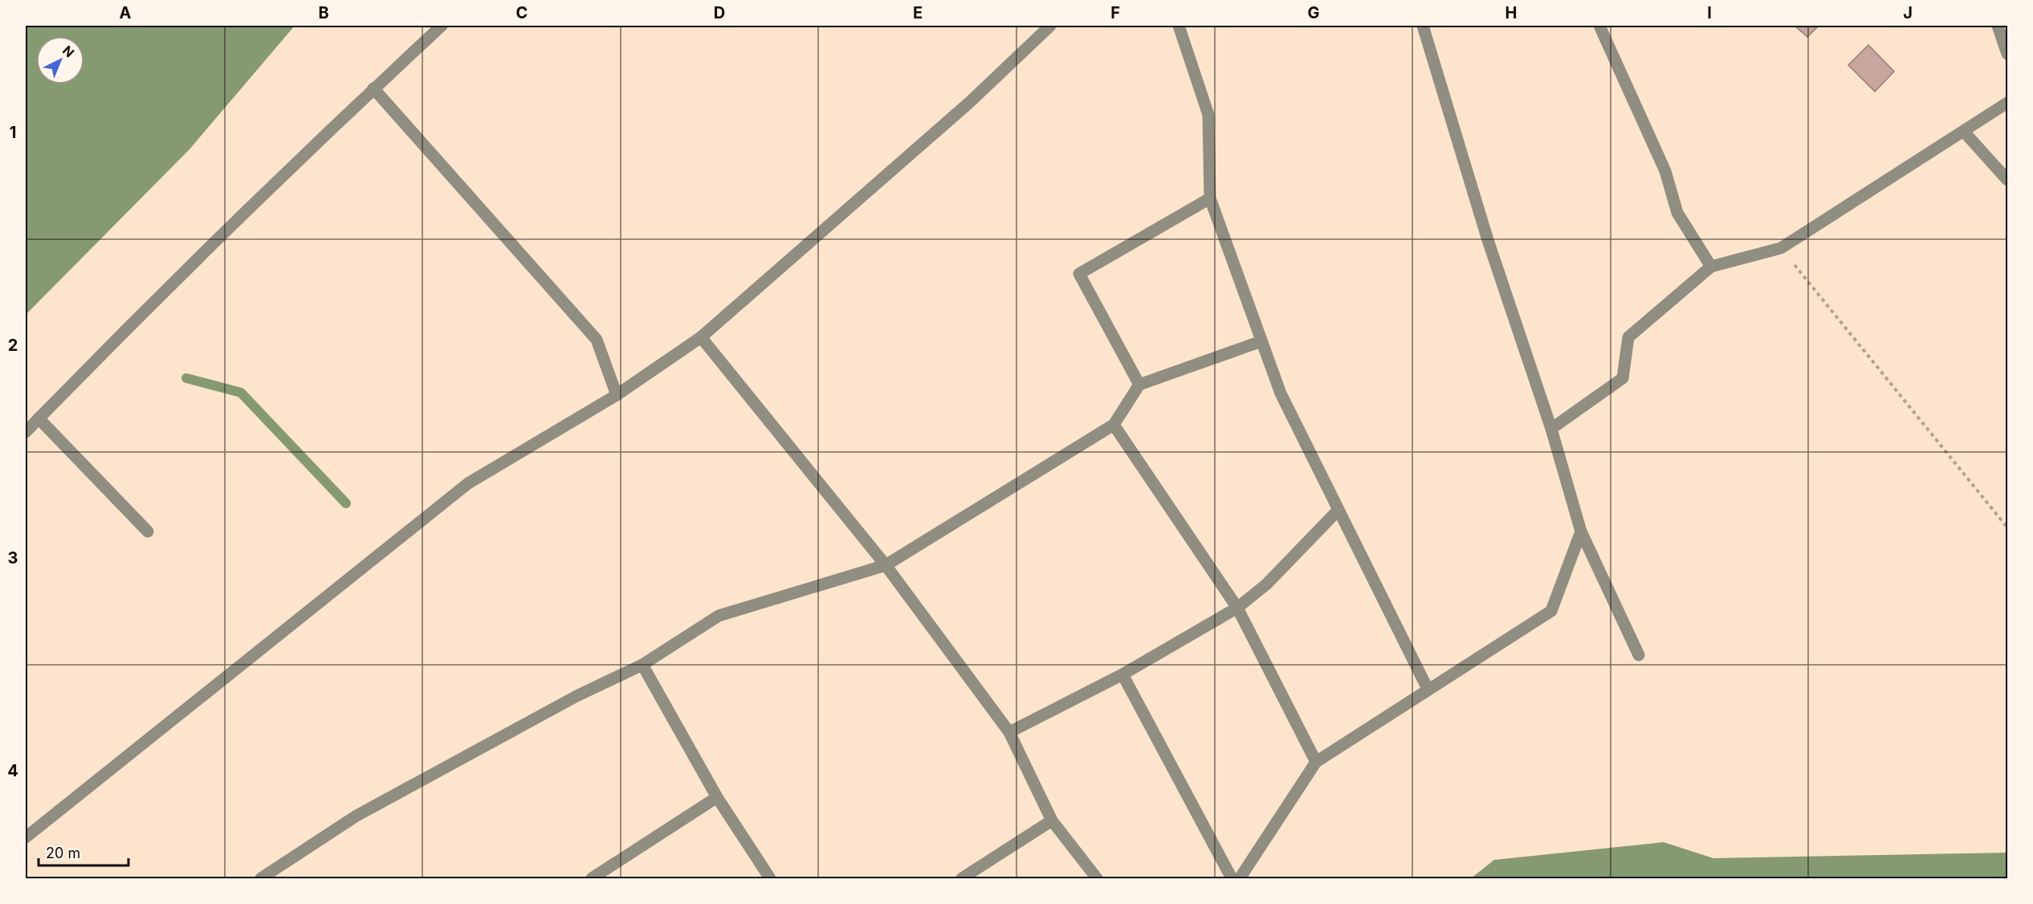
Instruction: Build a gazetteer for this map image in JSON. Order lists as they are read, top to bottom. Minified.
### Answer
{"scale_bar":"20 m","north":"top right","grid":{"columns":["A","B","C","D","E","F","G","H","I","J"],"rows":["1","2","3","4"]}}
